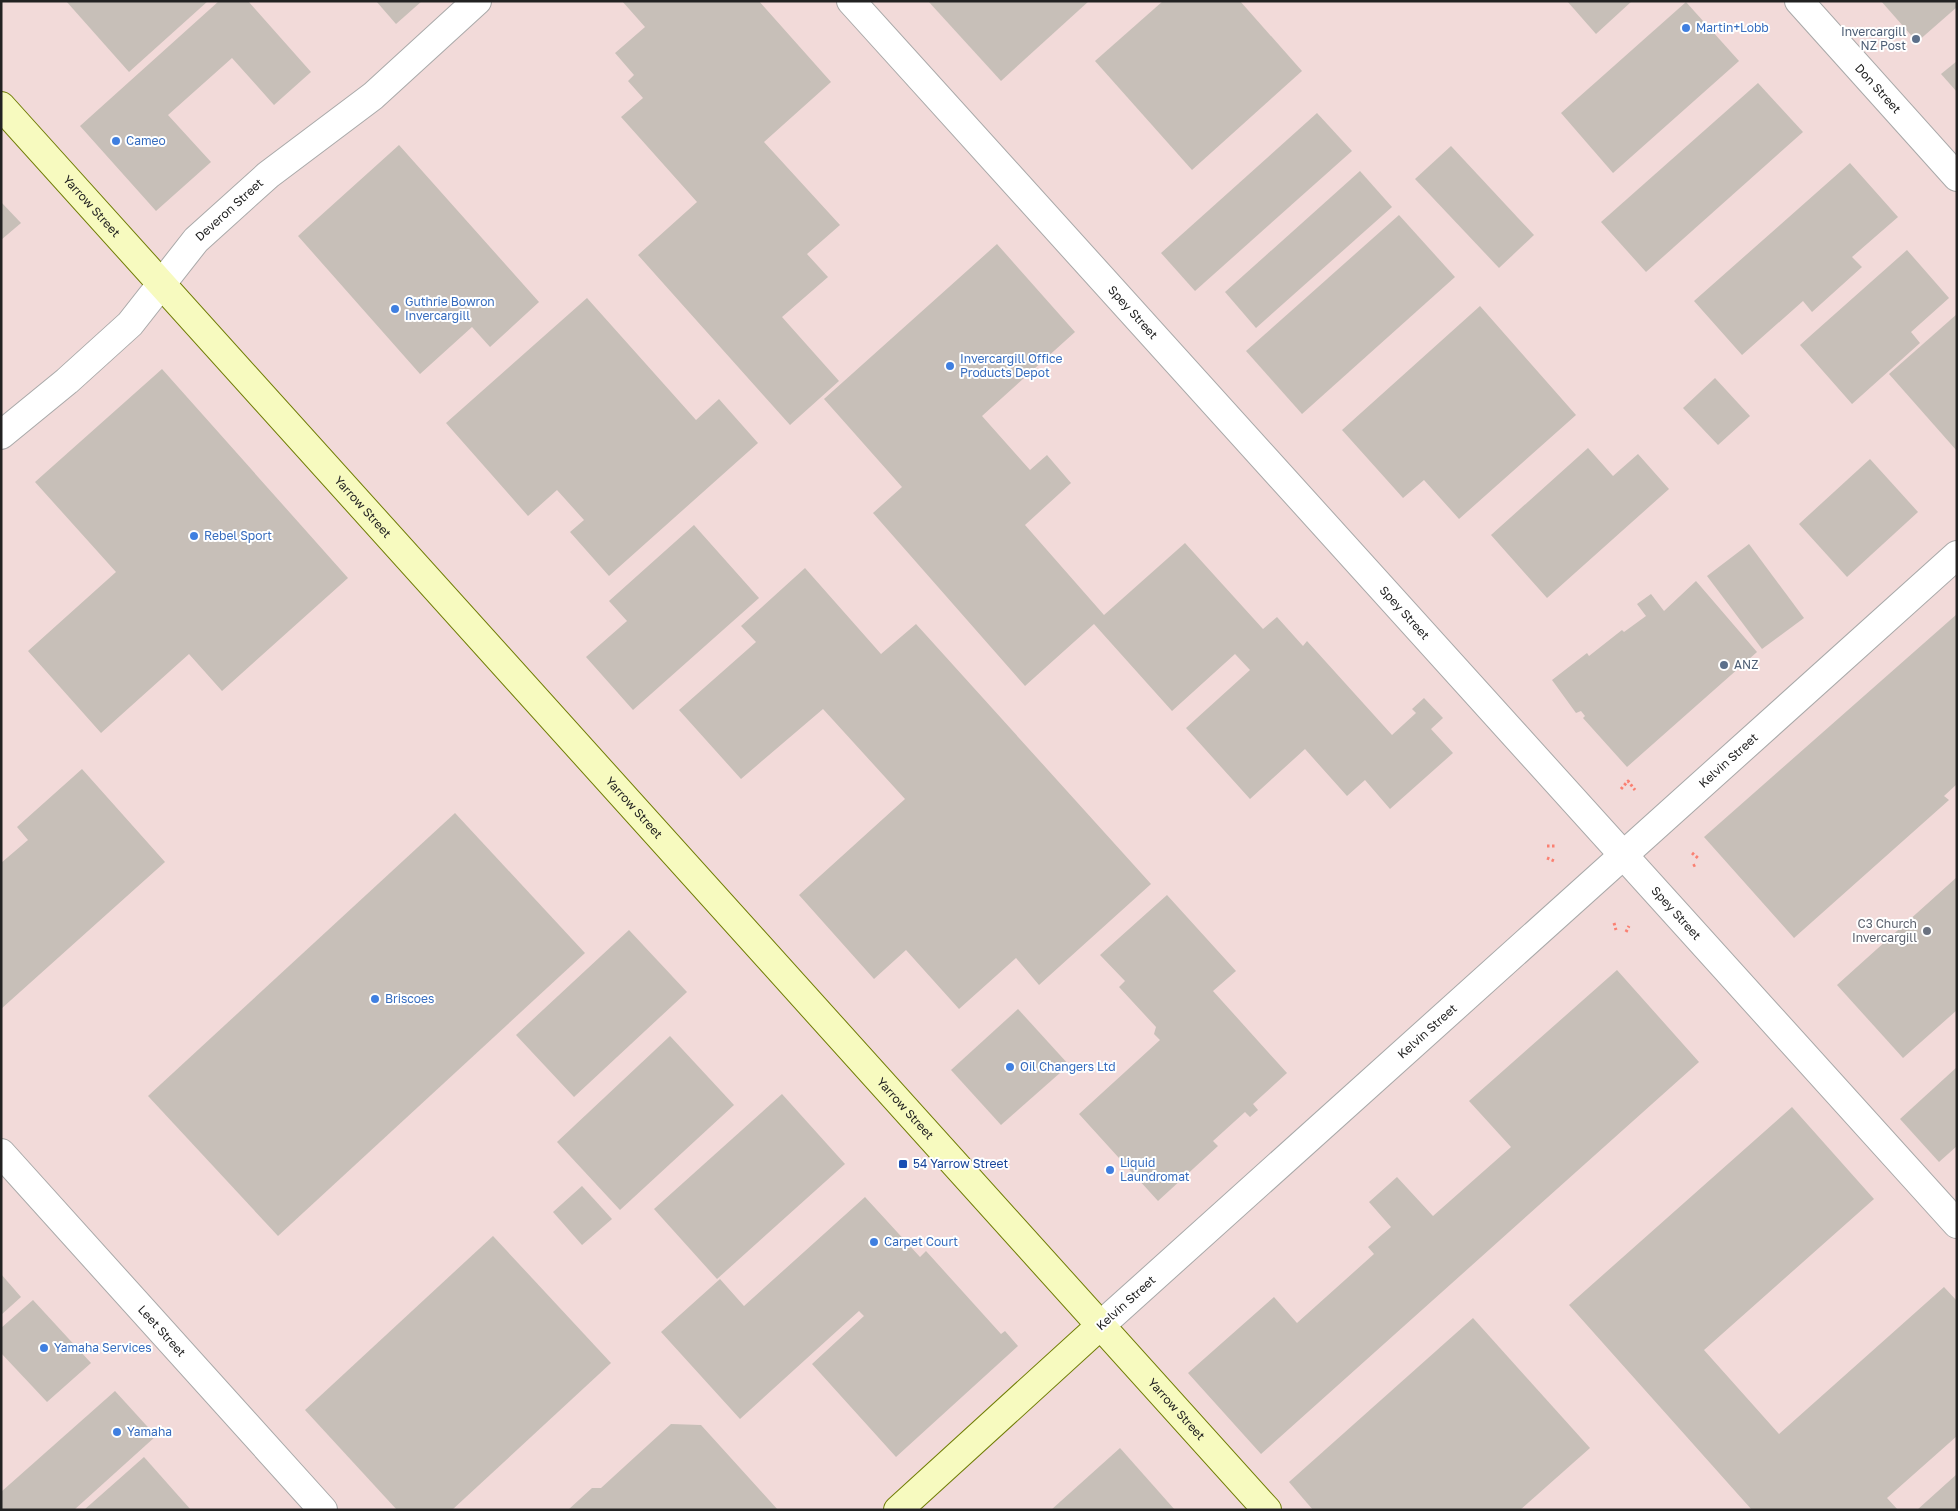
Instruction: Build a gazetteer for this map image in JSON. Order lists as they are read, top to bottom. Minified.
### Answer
{"streets":{"main road":["Yarrow Street","Kelvin Street"],"street":["Don Street","Deveron Street","Spey Street","Leet Street"]},"crossings":[["Yarrow Street","Deveron Street"],["Yarrow Street","Kelvin Street"],["Spey Street","Kelvin Street"]],"places":{"other":["Martin+Lobb","Invercargill NZ Post","Cameo","Guthrie Bowron Invercargill","Invercargill Office Products Depot","Rebel Sport","ANZ","C3 Church Invercargill","Briscoes","Oil Changers Ltd","Liquid Laundromat","Carpet Court","Yamaha Services","Yamaha"],"transit":["54 Yarrow Street"]}}
